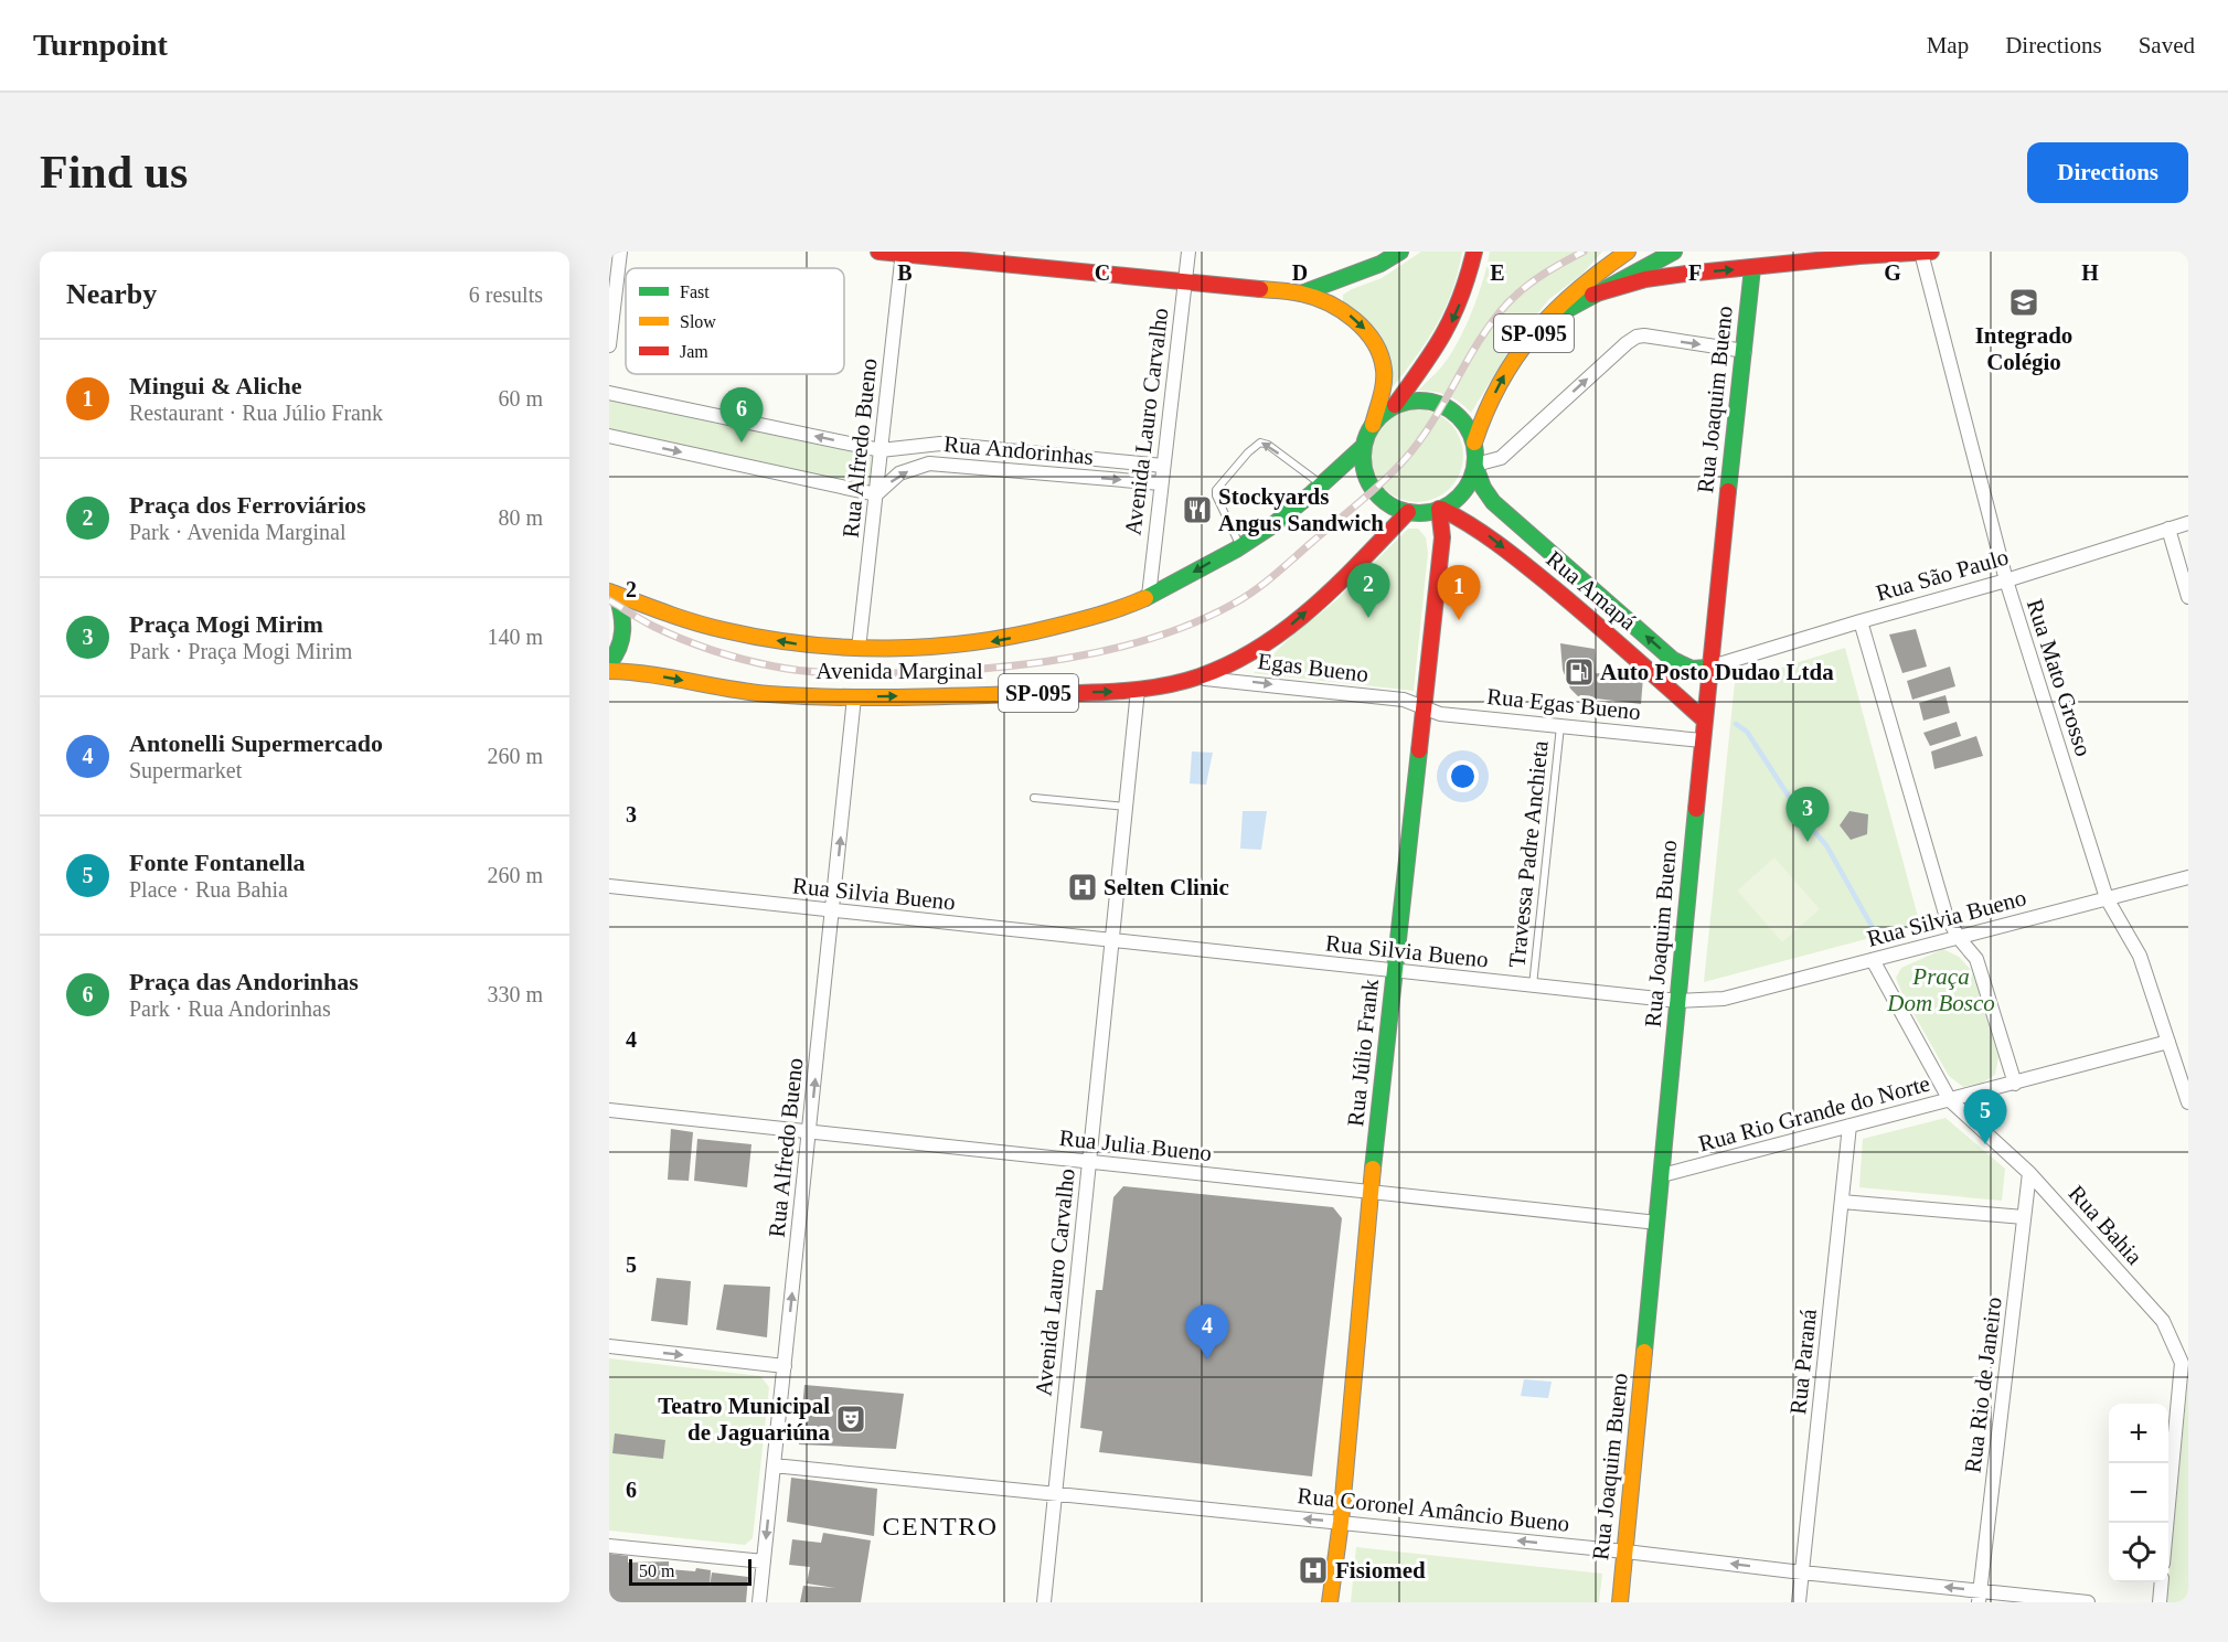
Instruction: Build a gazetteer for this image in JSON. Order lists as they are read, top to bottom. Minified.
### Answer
{"streets":{"main road":["SP-095","Rua Joaquim Bueno","Rua Amapá","Avenida Marginal","Rua Júlio Frank"],"street":["Avenida Lauro Carvalho","Rua Alfredo Bueno","Rua Andorinhas","Rua São Paulo","Egas Bueno","Rua Mato Grosso","Rua Egas Bueno","Rua Silvia Bueno","Rua Rio Grande do Norte","Rua Julia Bueno","Rua Bahia","Rua Paraná","Rua Rio de Janeiro","Rua Coronel Amâncio Bueno"],"lane":["Travessa Padre Anchieta"]},"crossings":[["SP-095","Rua Amapá"],["SP-095","Avenida Marginal"],["SP-095","Rua Júlio Frank"],["Rua Joaquim Bueno","Rua São Paulo"],["Rua Joaquim Bueno","Rua Amapá"],["Rua Joaquim Bueno","Rua Egas Bueno"],["Rua Joaquim Bueno","Rua Silvia Bueno"],["Rua Joaquim Bueno","Rua Rio Grande do Norte"],["Rua Joaquim Bueno","Rua Julia Bueno"],["Rua Joaquim Bueno","Rua Coronel Amâncio Bueno"],["Avenida Lauro Carvalho","Rua Andorinhas"],["Avenida Lauro Carvalho","Avenida Marginal"],["Avenida Lauro Carvalho","Rua Silvia Bueno"],["Avenida Lauro Carvalho","Rua Julia Bueno"],["Avenida Lauro Carvalho","Rua Coronel Amâncio Bueno"],["Rua Alfredo Bueno","Rua Andorinhas"],["Rua Alfredo Bueno","Avenida Marginal"],["Rua Alfredo Bueno","Rua Silvia Bueno"],["Rua Alfredo Bueno","Rua Julia Bueno"],["Rua Alfredo Bueno","Rua Coronel Amâncio Bueno"],["Rua São Paulo","Rua Amapá"],["Rua São Paulo","Rua Mato Grosso"],["Rua Amapá","Avenida Marginal"],["Rua Amapá","Rua Júlio Frank"],["Egas Bueno","Avenida Marginal"],["Egas Bueno","Rua Egas Bueno"],["Egas Bueno","Rua Júlio Frank"],["Avenida Marginal","Rua Júlio Frank"],["Rua Mato Grosso","Rua Silvia Bueno"],["Rua Mato Grosso","Rua Rio Grande do Norte"],["Rua Egas Bueno","Travessa Padre Anchieta"],["Rua Egas Bueno","Rua Júlio Frank"],["Travessa Padre Anchieta","Rua Silvia Bueno"],["Rua Silvia Bueno","Rua Júlio Frank"],["Rua Silvia Bueno","Rua Bahia"],["Rua Júlio Frank","Rua Julia Bueno"],["Rua Júlio Frank","Rua Coronel Amâncio Bueno"],["Rua Rio Grande do Norte","Rua Bahia"],["Rua Rio Grande do Norte","Rua Paraná"],["Rua Bahia","Rua Rio de Janeiro"],["Rua Paraná","Rua Coronel Amâncio Bueno"],["Rua Rio de Janeiro","Rua Coronel Amâncio Bueno"]],"one_way":["Egas Bueno","Rua Coronel Amâncio Bueno"],"districts":["CENTRO"],"parks":["Praça Dom Bosco"],"places":{"school or university":["Integrado Colégio"],"restaurant":["Stockyards Angus Sandwich"],"fuel station":["Auto Posto Dudao Ltda"],"hospital":["Selten Clinic","Fisiomed"],"theatre":["Teatro Municipal de Jaguariúna"]},"legend":["Fast","Slow","Jam"],"scale_bar":"50 m","page":{"header":"Turnpoint","nav":["Map","Directions","Saved"],"buttons":"Directions","title":"Find us","heading":["Nearby","6 results"],"list":[{"mark":"1","name":"Mingui & Aliche","note":"Restaurant · Rua Júlio Frank","value":"60 m"},{"mark":"2","name":"Praça dos Ferroviários","note":"Park · Avenida Marginal","value":"80 m"},{"mark":"3","name":"Praça Mogi Mirim","note":"Park · Praça Mogi Mirim","value":"140 m"},{"mark":"4","name":"Antonelli Supermercado","note":"Supermarket","value":"260 m"},{"mark":"5","name":"Fonte Fontanella","note":"Place · Rua Bahia","value":"260 m"},{"mark":"6","name":"Praça das Andorinhas","note":"Park · Rua Andorinhas","value":"330 m"}],"pins":["6","2","1","3","5","4"],"map_buttons":["+","−"],"scale":"50 m"},"grid":{"columns":["B","C","D","E","F","G","H"],"rows":["2","3","4","5","6"]}}
